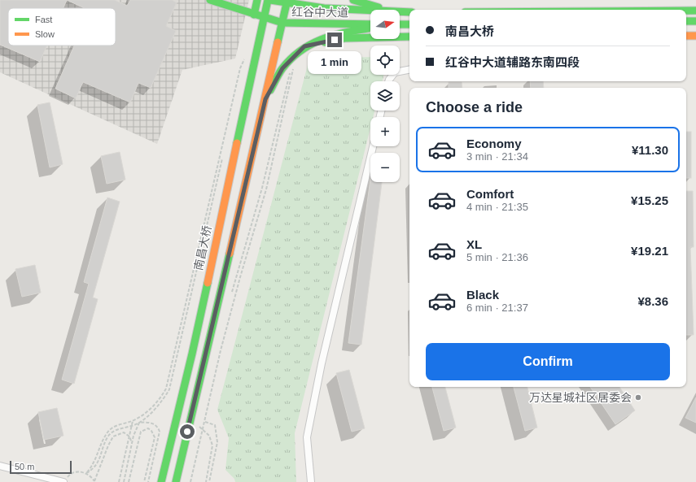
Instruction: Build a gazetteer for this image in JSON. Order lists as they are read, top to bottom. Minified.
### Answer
{"streets":{"main road":["红谷中大道","南昌大桥"]},"crossings":[["红谷中大道","南昌大桥"]],"places":["万达星城社区居委会"],"legend":["Fast","Slow"],"scale_bar":"50 m","north":"right","page":{"map_buttons":["+","−"],"banner":["南昌大桥","红谷中大道辅路东南四段"],"bubble":"1 min","heading":"Choose a ride","list":[{"name":"Economy","note":"3 min · 21:34","value":"¥11.30"},{"name":"Comfort","note":"4 min · 21:35","value":"¥15.25"},{"name":"XL","note":"5 min · 21:36","value":"¥19.21"},{"name":"Black","note":"6 min · 21:37","value":"¥8.36"}],"buttons":"Confirm","scale":"50 m"}}
